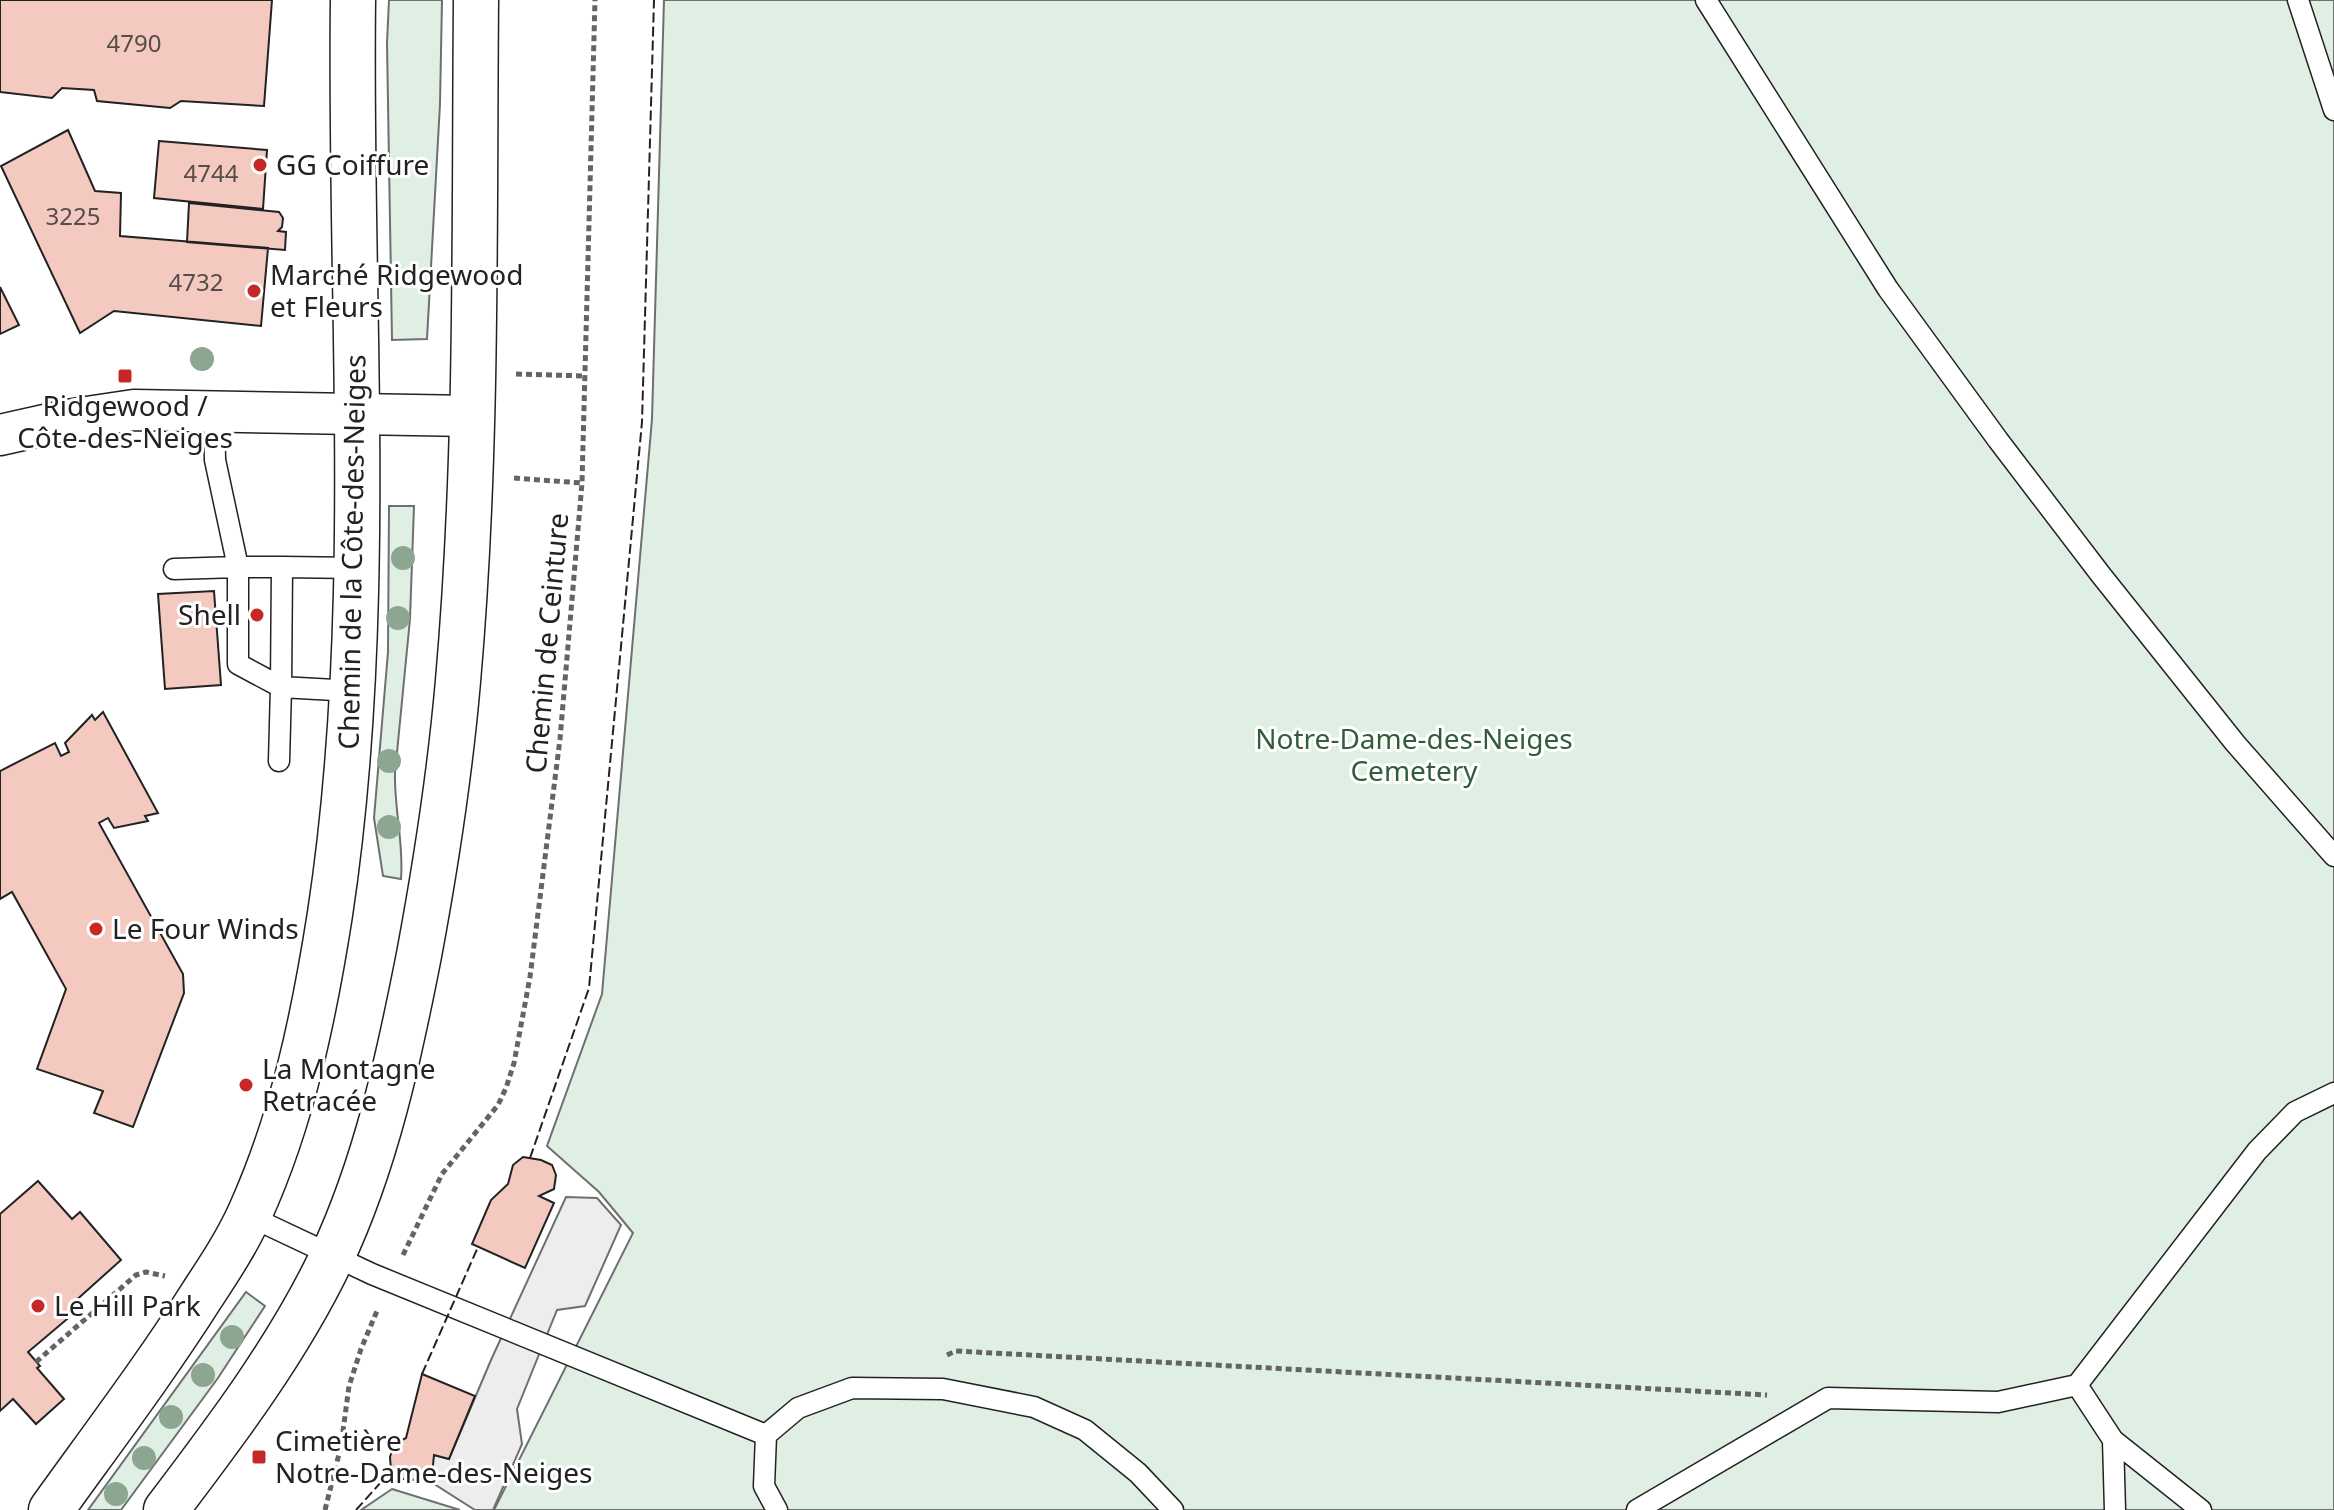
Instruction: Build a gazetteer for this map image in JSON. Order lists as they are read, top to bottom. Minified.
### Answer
{"streets":{"main road":["Chemin de la Côte-des-Neiges"],"path":["Chemin de Ceinture"]},"parks":["Notre-Dame-des-Neiges Cemetery"],"places":{"other":["GG Coiffure","Marché Ridgewood et Fleurs","Shell","Le Four Winds","La Montagne Retracée","Le Hill Park"],"transit":["Ridgewood / Côte-des-Neiges","Cimetière Notre-Dame-des-Neiges"]},"house_numbers":["4790","4744","3225","4732"]}
